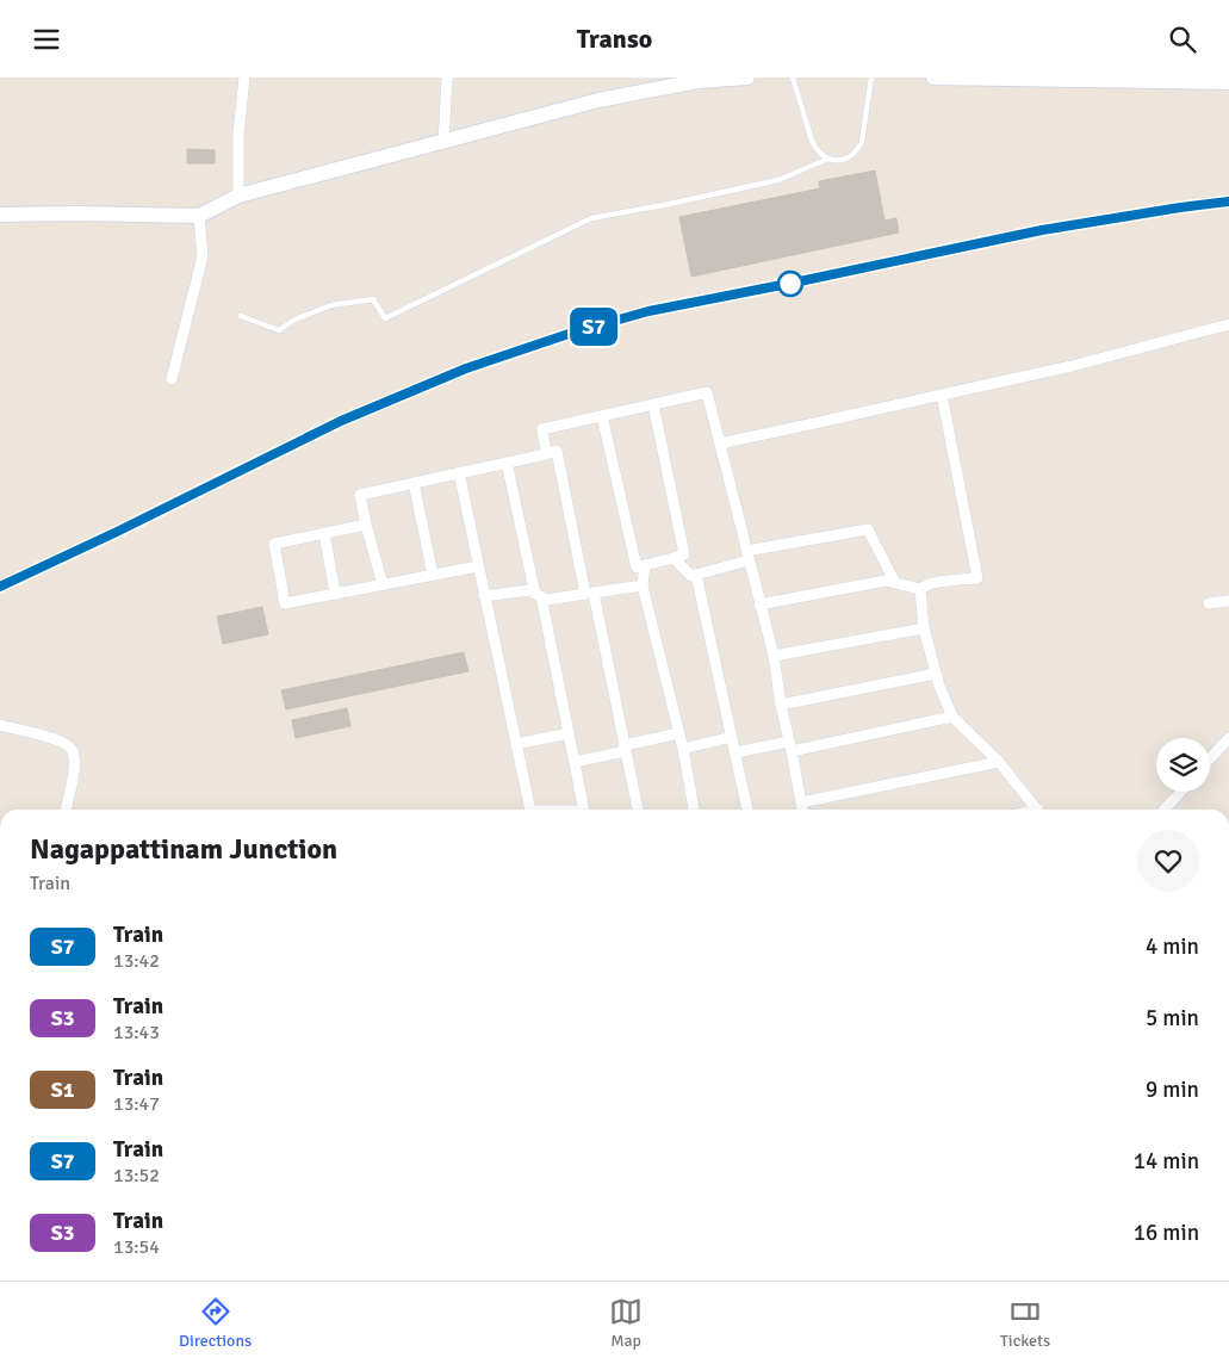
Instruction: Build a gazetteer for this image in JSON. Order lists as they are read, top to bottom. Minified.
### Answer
{"page":{"header":"Transo","on_map":"S7","heading":["Nagappattinam Junction","Train"],"list":[{"mark":"S7","name":"Train","note":"13:42","value":"4 min"},{"mark":"S3","name":"Train","note":"13:43","value":"5 min"},{"mark":"S1","name":"Train","note":"13:47","value":"9 min"},{"mark":"S7","name":"Train","note":"13:52","value":"14 min"},{"mark":"S3","name":"Train","note":"13:54","value":"16 min"}],"tabs":["Directions","Map","Tickets"]}}
